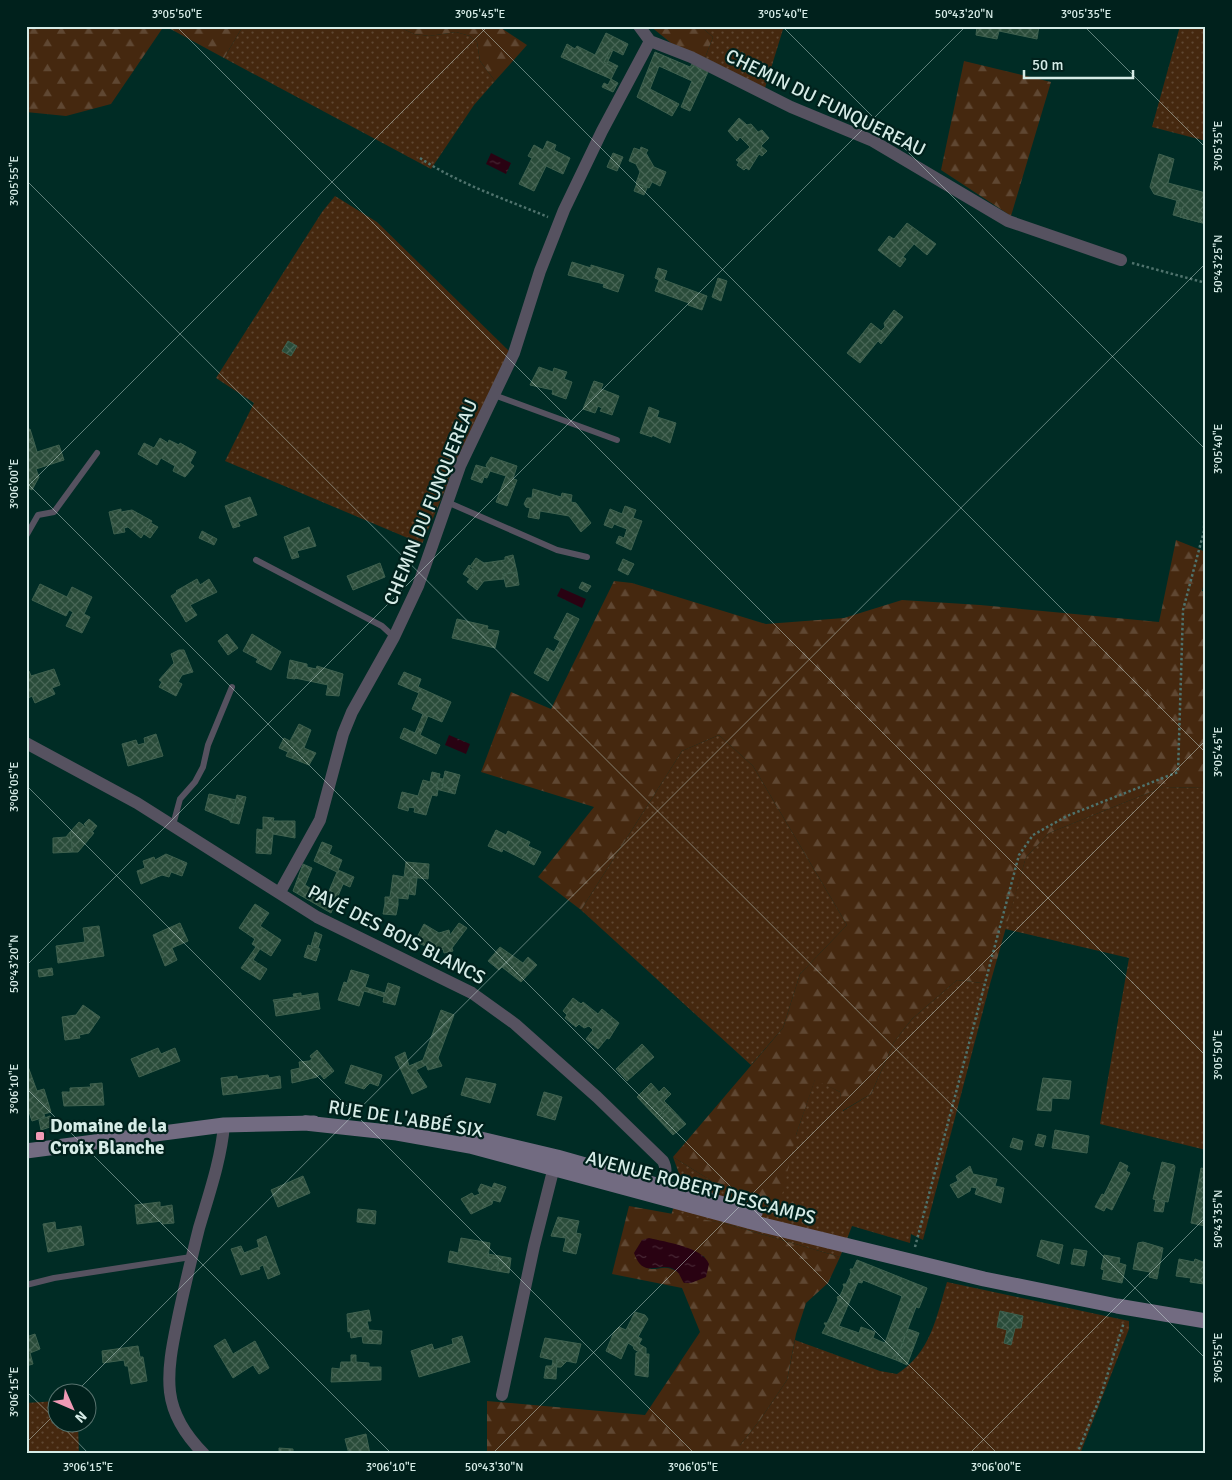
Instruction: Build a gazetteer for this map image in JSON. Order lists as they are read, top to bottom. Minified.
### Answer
{"streets":{"main road":["RUE DE L'ABBÉ SIX","AVENUE ROBERT DESCAMPS"],"street":["CHEMIN DU FUNQUEREAU","PAVÉ DES BOIS BLANCS"]},"crossings":[["CHEMIN DU FUNQUEREAU","PAVÉ DES BOIS BLANCS"],["PAVÉ DES BOIS BLANCS","AVENUE ROBERT DESCAMPS"],["RUE DE L'ABBÉ SIX","AVENUE ROBERT DESCAMPS"]],"places":{"transit":["Domaine de la Croix Blanche"]},"scale_bar":"50 m","north":"bottom right","coordinates":["3°05'50\"E","3°05'45\"E","3°05'40\"E","50°43'20\"N","3°05'35\"E","3°05'55\"E","50°43'25\"N","3°06'00\"E","3°06'05\"E","3°06'10\"E","50°43'35\"N","3°06'15\"E","50°43'30\"N"]}
